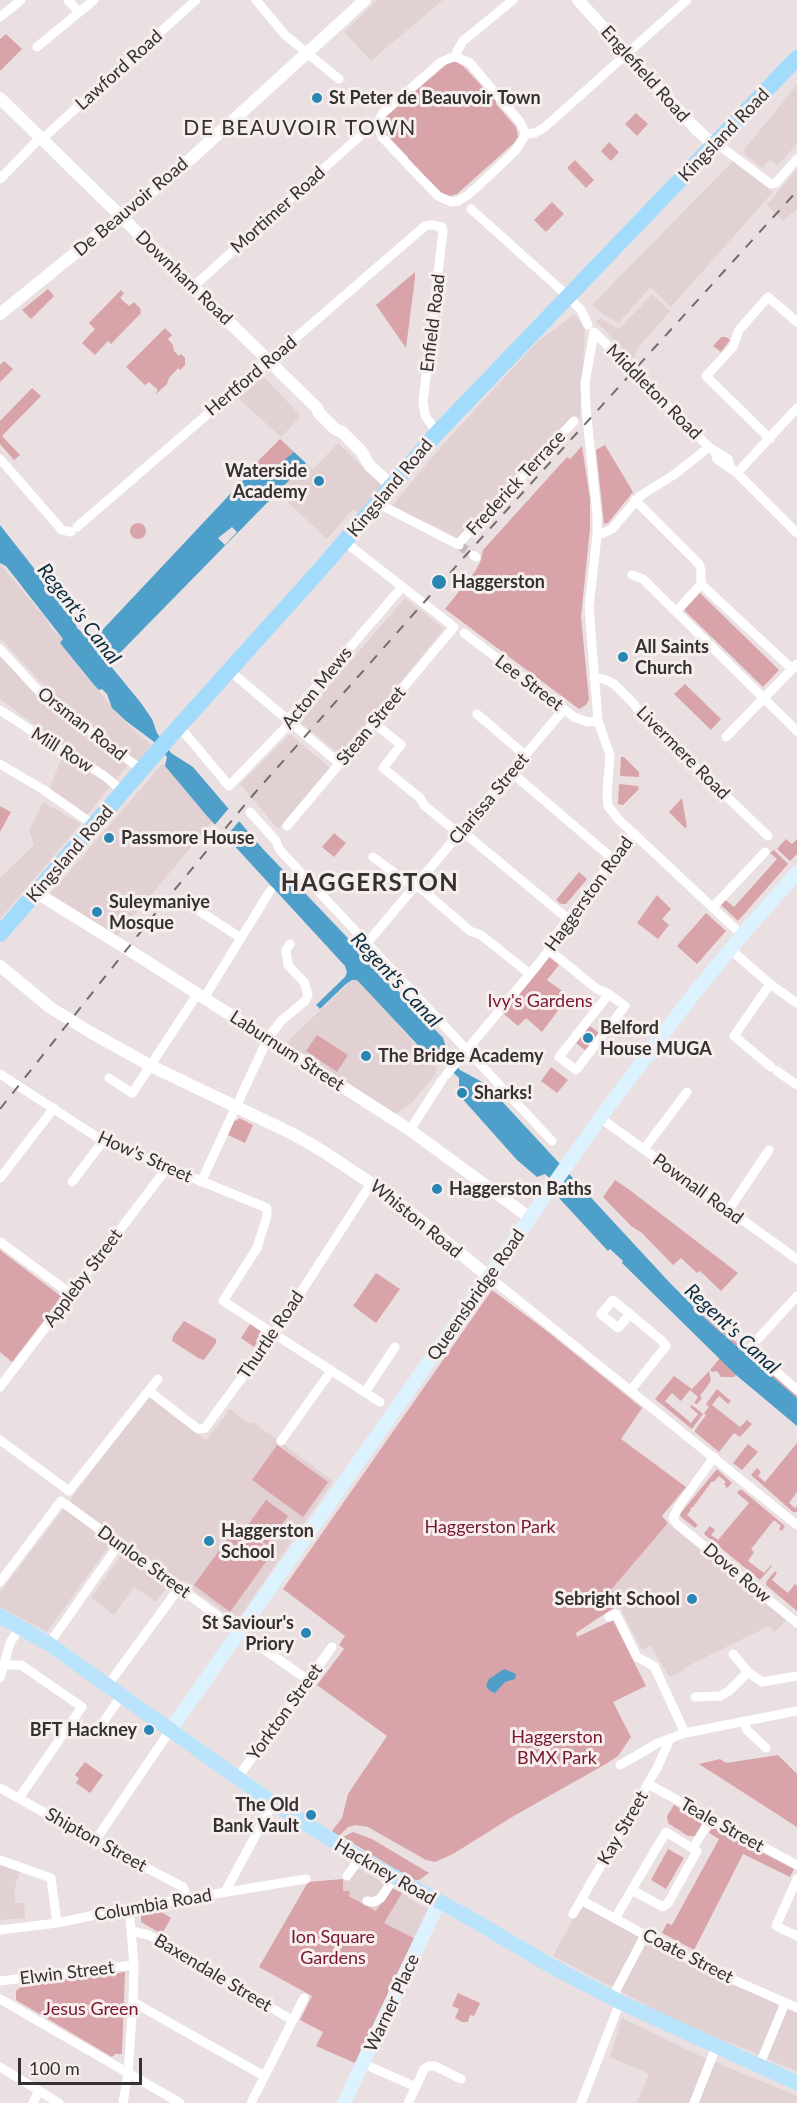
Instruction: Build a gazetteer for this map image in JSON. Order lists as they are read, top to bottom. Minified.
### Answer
{"streets":{"highway":["Kingsland Road"],"main road":["Queensbridge Road","Hackney Road","Warner Place"],"street":["Lawford Road","Englefield Road","De Beauvoir Road","Mortimer Road","Downham Road","Enfield Road","Hertford Road","Middleton Road","Frederick Terrace","Lee Street","Acton Mews","Orsman Road","Stean Street","Mill Row","Livermere Road","Clarissa Street","Haggerston Road","Laburnum Street","How's Street","Pownall Road","Whiston Road","Appleby Street","Thurtle Road","Dunloe Street","Dove Row","Yorkton Street","Teale Street","Kay Street","Shipton Street","Columbia Road","Coate Street","Elwin Street","Baxendale Street"]},"crossings":[["Lawford Road","Downham Road"],["Englefield Road","Kingsland Road"],["Kingsland Road","Downham Road"],["Kingsland Road","Enfield Road"],["Kingsland Road","Middleton Road"],["Kingsland Road","Frederick Terrace"],["Kingsland Road","Acton Mews"],["Kingsland Road","Orsman Road"],["Kingsland Road","Mill Row"],["Kingsland Road","Laburnum Street"],["De Beauvoir Road","Downham Road"],["Mortimer Road","Downham Road"],["Downham Road","Hertford Road"],["Enfield Road","Hertford Road"],["Middleton Road","Haggerston Road"],["Lee Street","Clarissa Street"],["Lee Street","Haggerston Road"],["Acton Mews","Stean Street"],["Livermere Road","Haggerston Road"],["Haggerston Road","Laburnum Street"],["Laburnum Street","Queensbridge Road"],["How's Street","Appleby Street"],["How's Street","Thurtle Road"],["Pownall Road","Queensbridge Road"],["Whiston Road","Queensbridge Road"],["Whiston Road","Thurtle Road"],["Whiston Road","Dove Row"],["Queensbridge Road","Hackney Road"],["Yorkton Street","Hackney Road"],["Teale Street","Kay Street"],["Kay Street","Coate Street"],["Shipton Street","Columbia Road"],["Hackney Road","Warner Place"]],"districts":["DE BEAUVOIR TOWN","HAGGERSTON"],"water":["Regent's Canal"],"parks":["Ivy's Gardens","Haggerston Park","Haggerston BMX Park","Ion Square Gardens","Jesus Green"],"places":["St Peter de Beauvoir Town","Waterside Academy","Haggerston","All Saints Church","Passmore House","Suleymaniye Mosque","Belford House MUGA","The Bridge Academy","Sharks!","Haggerston Baths","Haggerston School","Sebright School","St Saviour's Priory","BFT Hackney","The Old Bank Vault"],"scale_bar":"100 m"}
